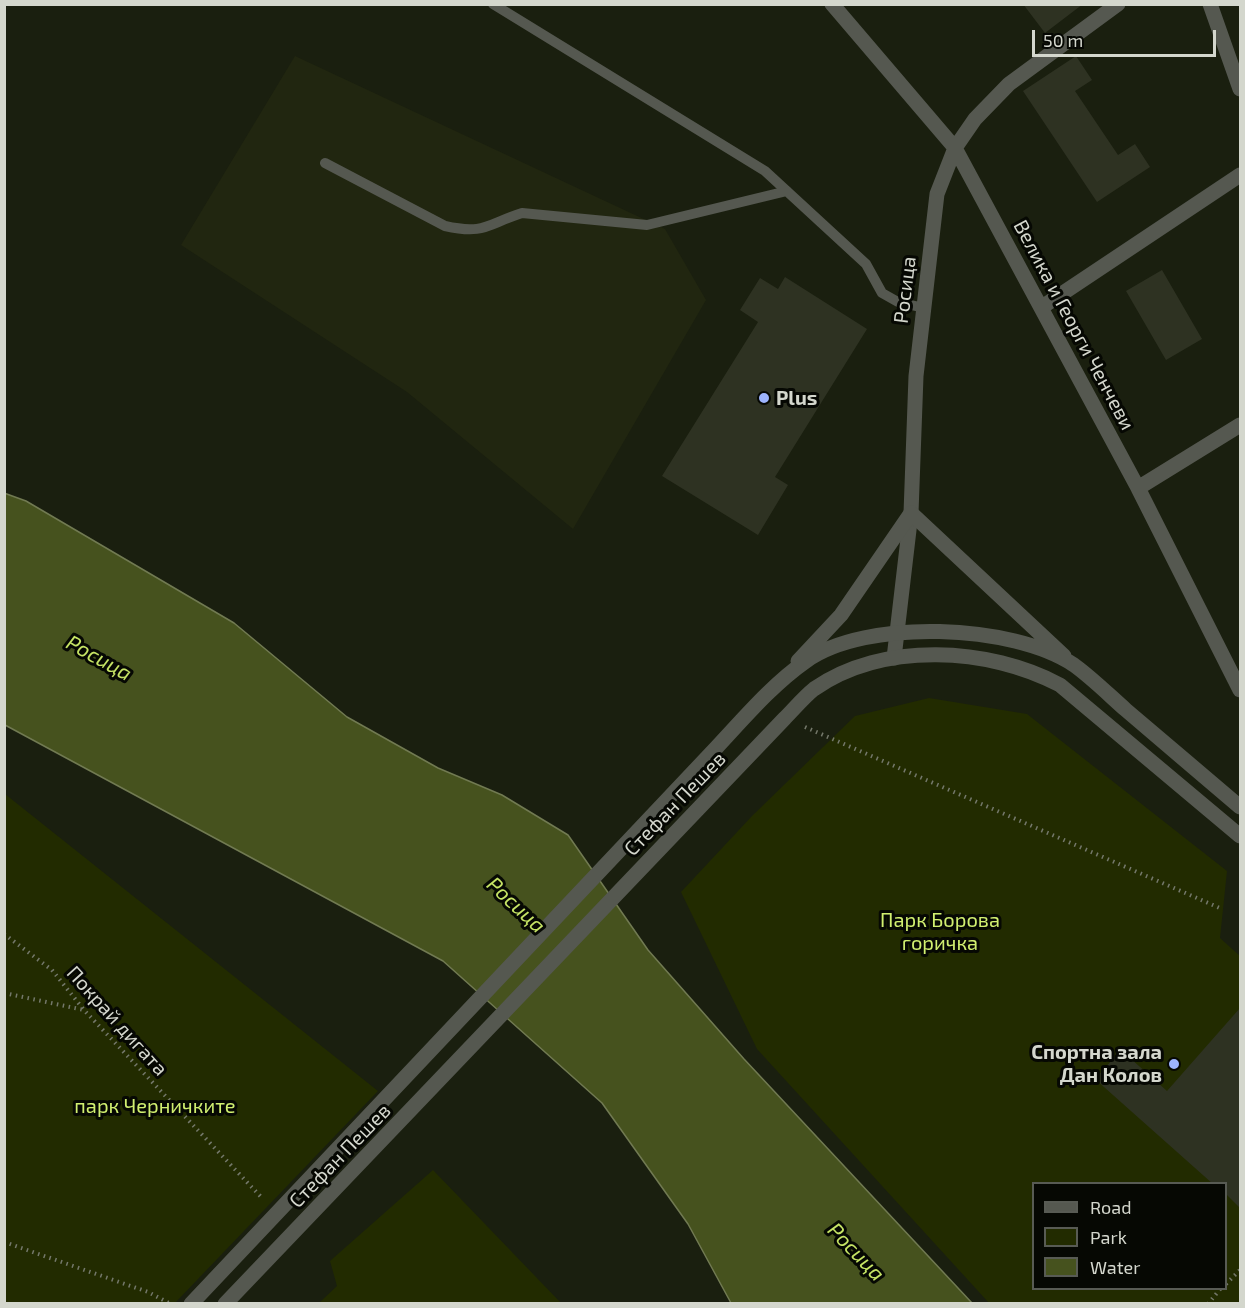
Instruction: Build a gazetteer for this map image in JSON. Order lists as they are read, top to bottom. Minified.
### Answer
{"streets":{"street":["Росица","Велика и Георги Ченчеви","Стефан Пешев"],"path":["Покрай дигата"]},"crossings":[["Росица","Велика и Георги Ченчеви"],["Росица","Стефан Пешев"],["Стефан Пешев","Покрай дигата"]],"water":["Росица"],"parks":["Парк Борова горичка","парк Черничките"],"places":["Plus","Спортна зала Дан Колов"],"legend":["Road","Park","Water"],"scale_bar":"50 m"}
